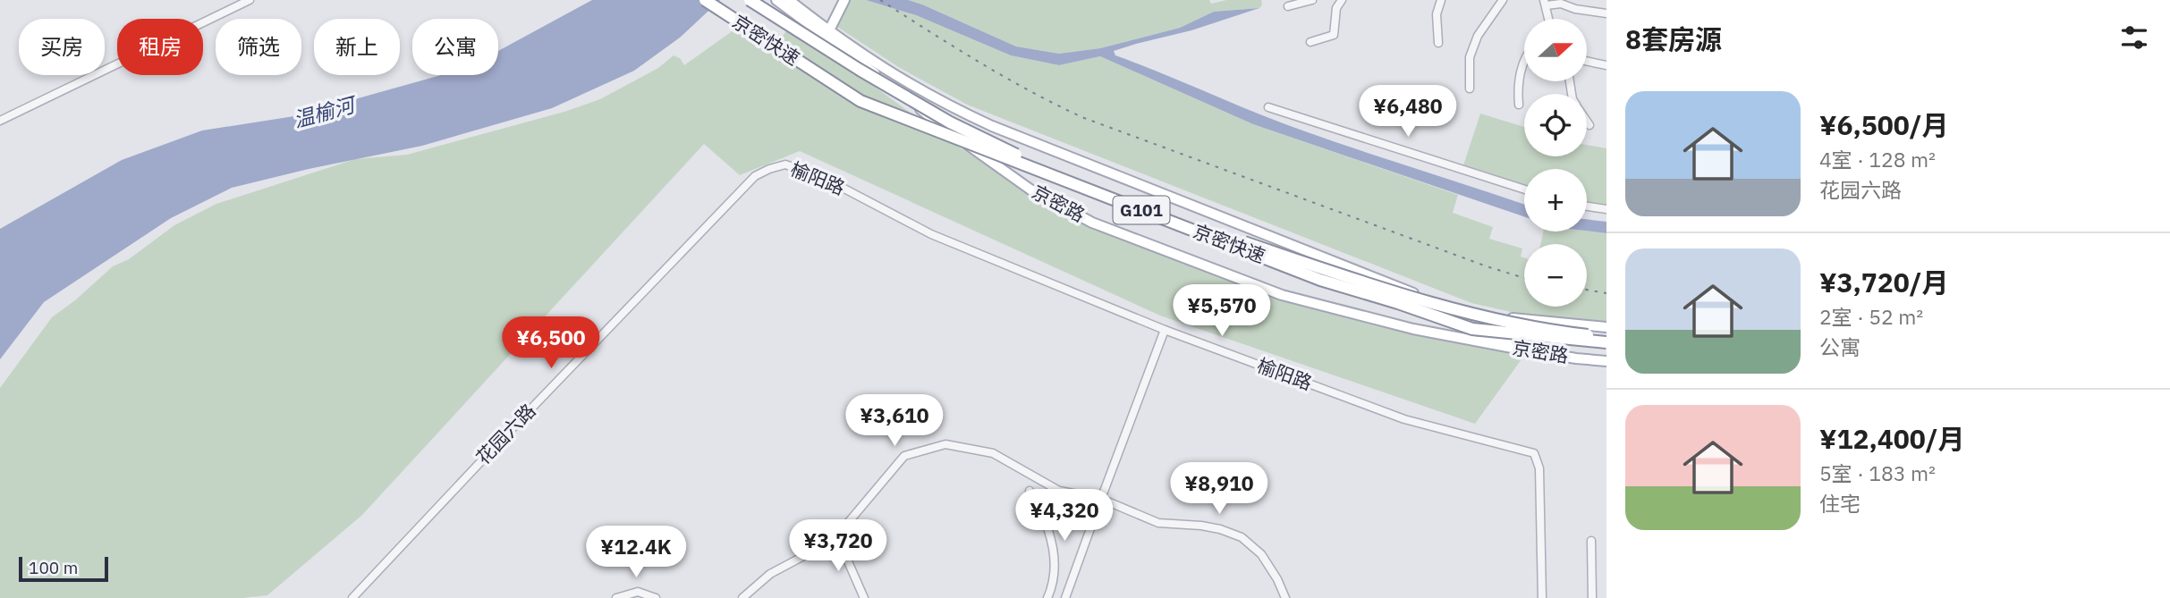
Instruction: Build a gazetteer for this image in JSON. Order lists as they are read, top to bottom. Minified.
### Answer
{"streets":{"highway":["京密快速","G101"],"main road":["京密路"],"street":["榆阳路","花园六路"]},"crossings":[["京密快速","京密路"],["榆阳路","花园六路"]],"water":["温榆河"],"scale_bar":"100 m","north":"right","page":{"heading":"8套房源","map_buttons":["+","−"],"chip":["买房","租房","筛选","新上","公寓"],"list":[{"name":"¥6,500/月","note":"4室 · 128 m² · 花园六路"},{"name":"¥3,720/月","note":"2室 · 52 m² · 公寓"},{"name":"¥12,400/月","note":"5室 · 183 m² · 住宅"}],"price":["¥6,480","¥5,570","¥6,500","¥3,610","¥8,910","¥4,320","¥3,720","¥12.4K"],"scale":"100 m"}}
